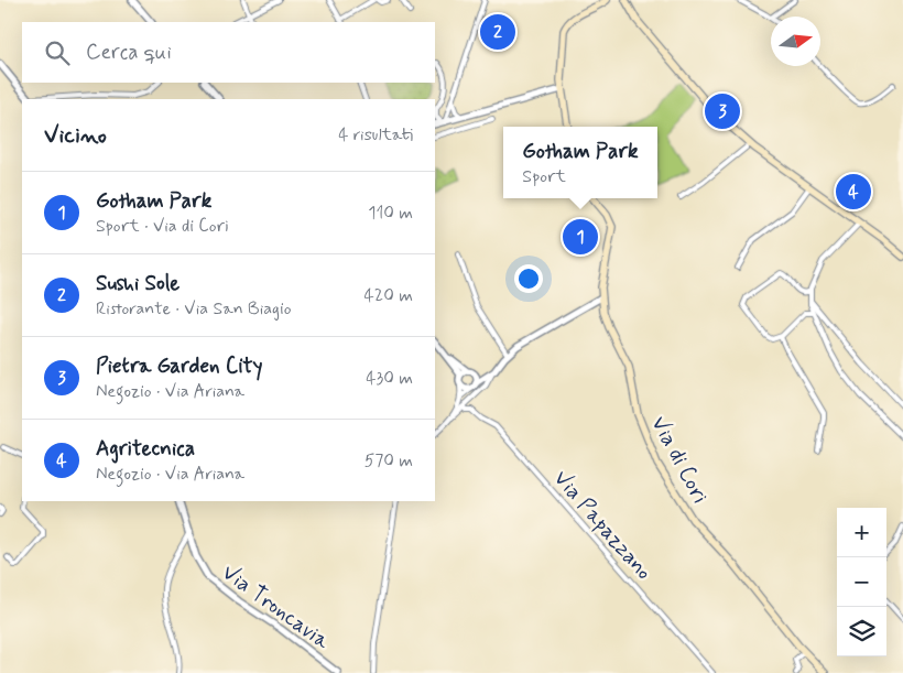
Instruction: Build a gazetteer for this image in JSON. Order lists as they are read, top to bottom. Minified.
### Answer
{"streets":{"main road":["Via di Cori"],"street":["Via Papazzano","Via Troncavia"]},"north":"right","page":{"pins":["2","3","4","1"],"search":"Cerca qui","heading":["Vicino","4 risultati"],"popup":["Gotham Park","Sport"],"list":[{"mark":"1","name":"Gotham Park","note":"Sport · Via di Cori","value":"110 m"},{"mark":"2","name":"Sushi Sole","note":"Ristorante · Via San Biagio","value":"420 m"},{"mark":"3","name":"Pietra Garden City","note":"Negozio · Via Ariana","value":"430 m"},{"mark":"4","name":"Agritecnica","note":"Negozio · Via Ariana","value":"570 m"}],"map_buttons":["+","−"]}}
